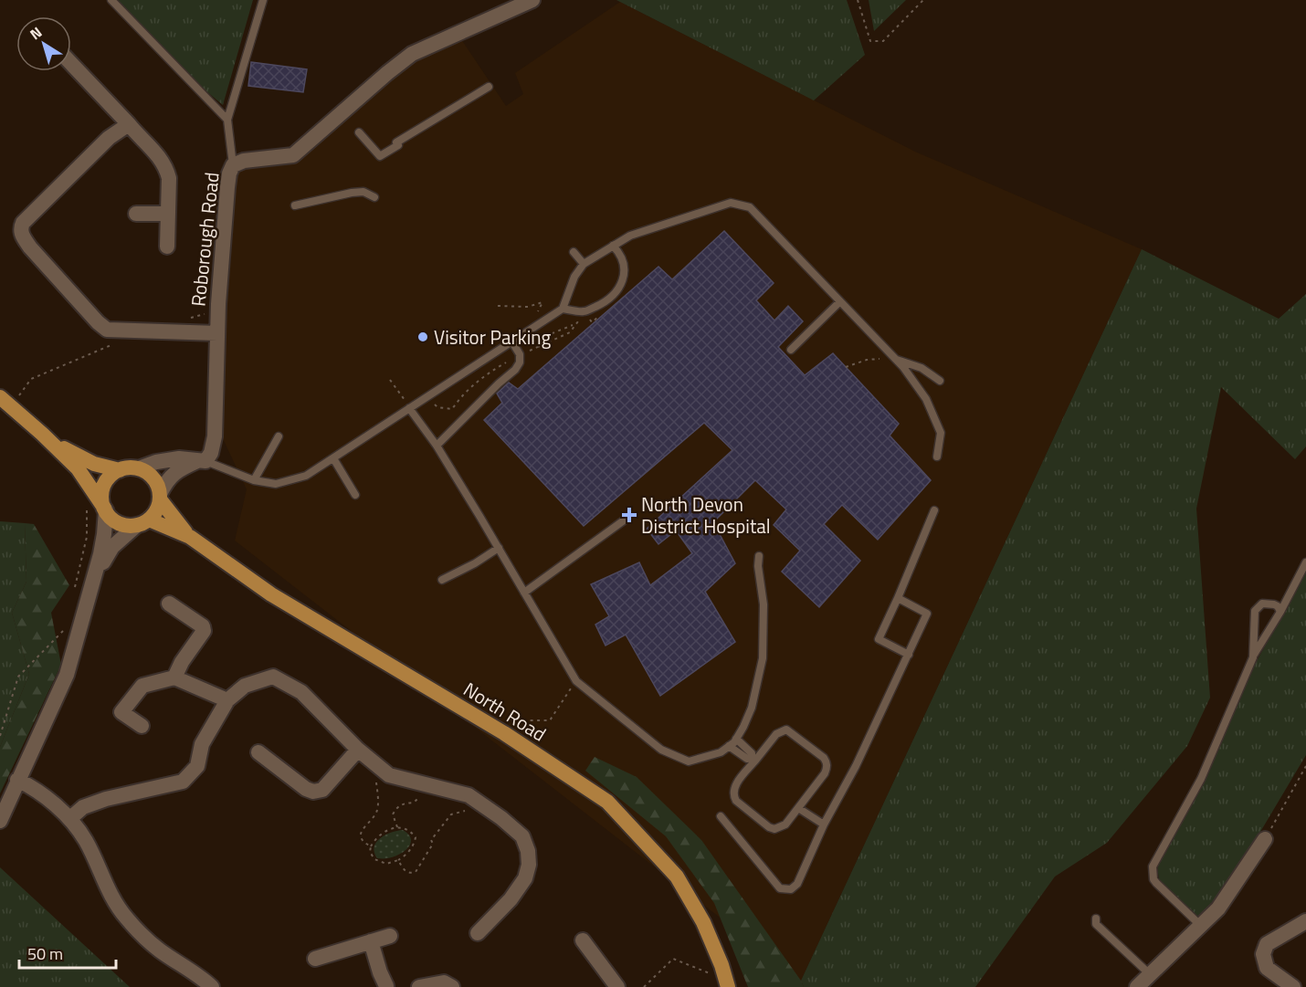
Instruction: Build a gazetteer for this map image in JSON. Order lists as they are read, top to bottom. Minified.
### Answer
{"streets":{"main road":["North Road"],"street":["Roborough Road"]},"places":{"other":["Visitor Parking"],"health":["North Devon District Hospital"]},"scale_bar":"50 m","north":"top left"}
